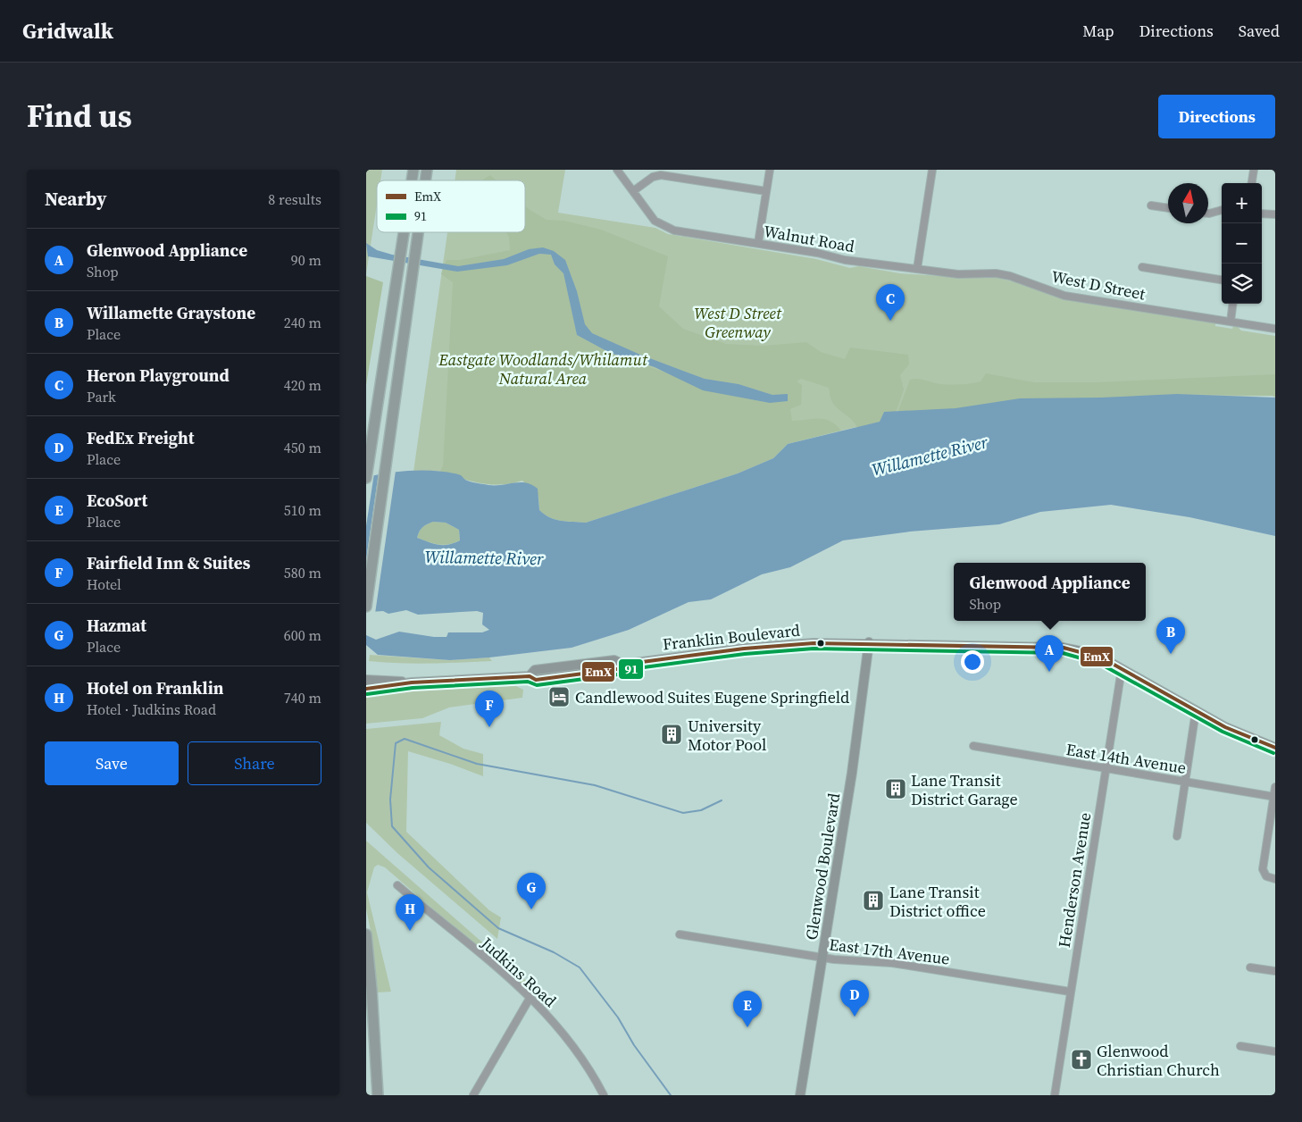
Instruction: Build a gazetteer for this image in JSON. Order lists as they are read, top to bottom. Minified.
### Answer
{"streets":{"main road":["Franklin Boulevard","Glenwood Boulevard"],"street":["Walnut Road","West D Street","East 14th Avenue","Henderson Avenue","East 17th Avenue","Judkins Road"]},"crossings":[["Walnut Road","West D Street"],["Franklin Boulevard","Glenwood Boulevard"],["Franklin Boulevard","Henderson Avenue"],["East 14th Avenue","Henderson Avenue"],["Glenwood Boulevard","East 17th Avenue"],["Henderson Avenue","East 17th Avenue"]],"water":["Willamette River"],"parks":["West D Street Greenway","Eastgate Woodlands/Whilamut Natural Area"],"places":{"hotel":["Candlewood Suites Eugene Springfield"],"building":["University Motor Pool","Lane Transit District Garage","Lane Transit District office"],"church":["Glenwood Christian Church"]},"lines":["transit line EmX","transit line 91"],"legend":["EmX","91"],"north":"top","page":{"header":"Gridwalk","nav":["Map","Directions","Saved"],"title":"Find us","buttons":["Directions",["Save","Share"]],"heading":["Nearby","8 results"],"map_buttons":["+","−"],"list":[{"mark":"A","name":"Glenwood Appliance","note":"Shop","value":"90 m"},{"mark":"B","name":"Willamette Graystone","note":"Place","value":"240 m"},{"mark":"C","name":"Heron Playground","note":"Park","value":"420 m"},{"mark":"D","name":"FedEx Freight","note":"Place","value":"450 m"},{"mark":"E","name":"EcoSort","note":"Place","value":"510 m"},{"mark":"F","name":"Fairfield Inn & Suites","note":"Hotel","value":"580 m"},{"mark":"G","name":"Hazmat","note":"Place","value":"600 m"},{"mark":"H","name":"Hotel on Franklin","note":"Hotel · Judkins Road","value":"740 m"}],"pins":["C","B","A","F","G","H","D","E"],"popup":["Glenwood Appliance","Shop"]}}
